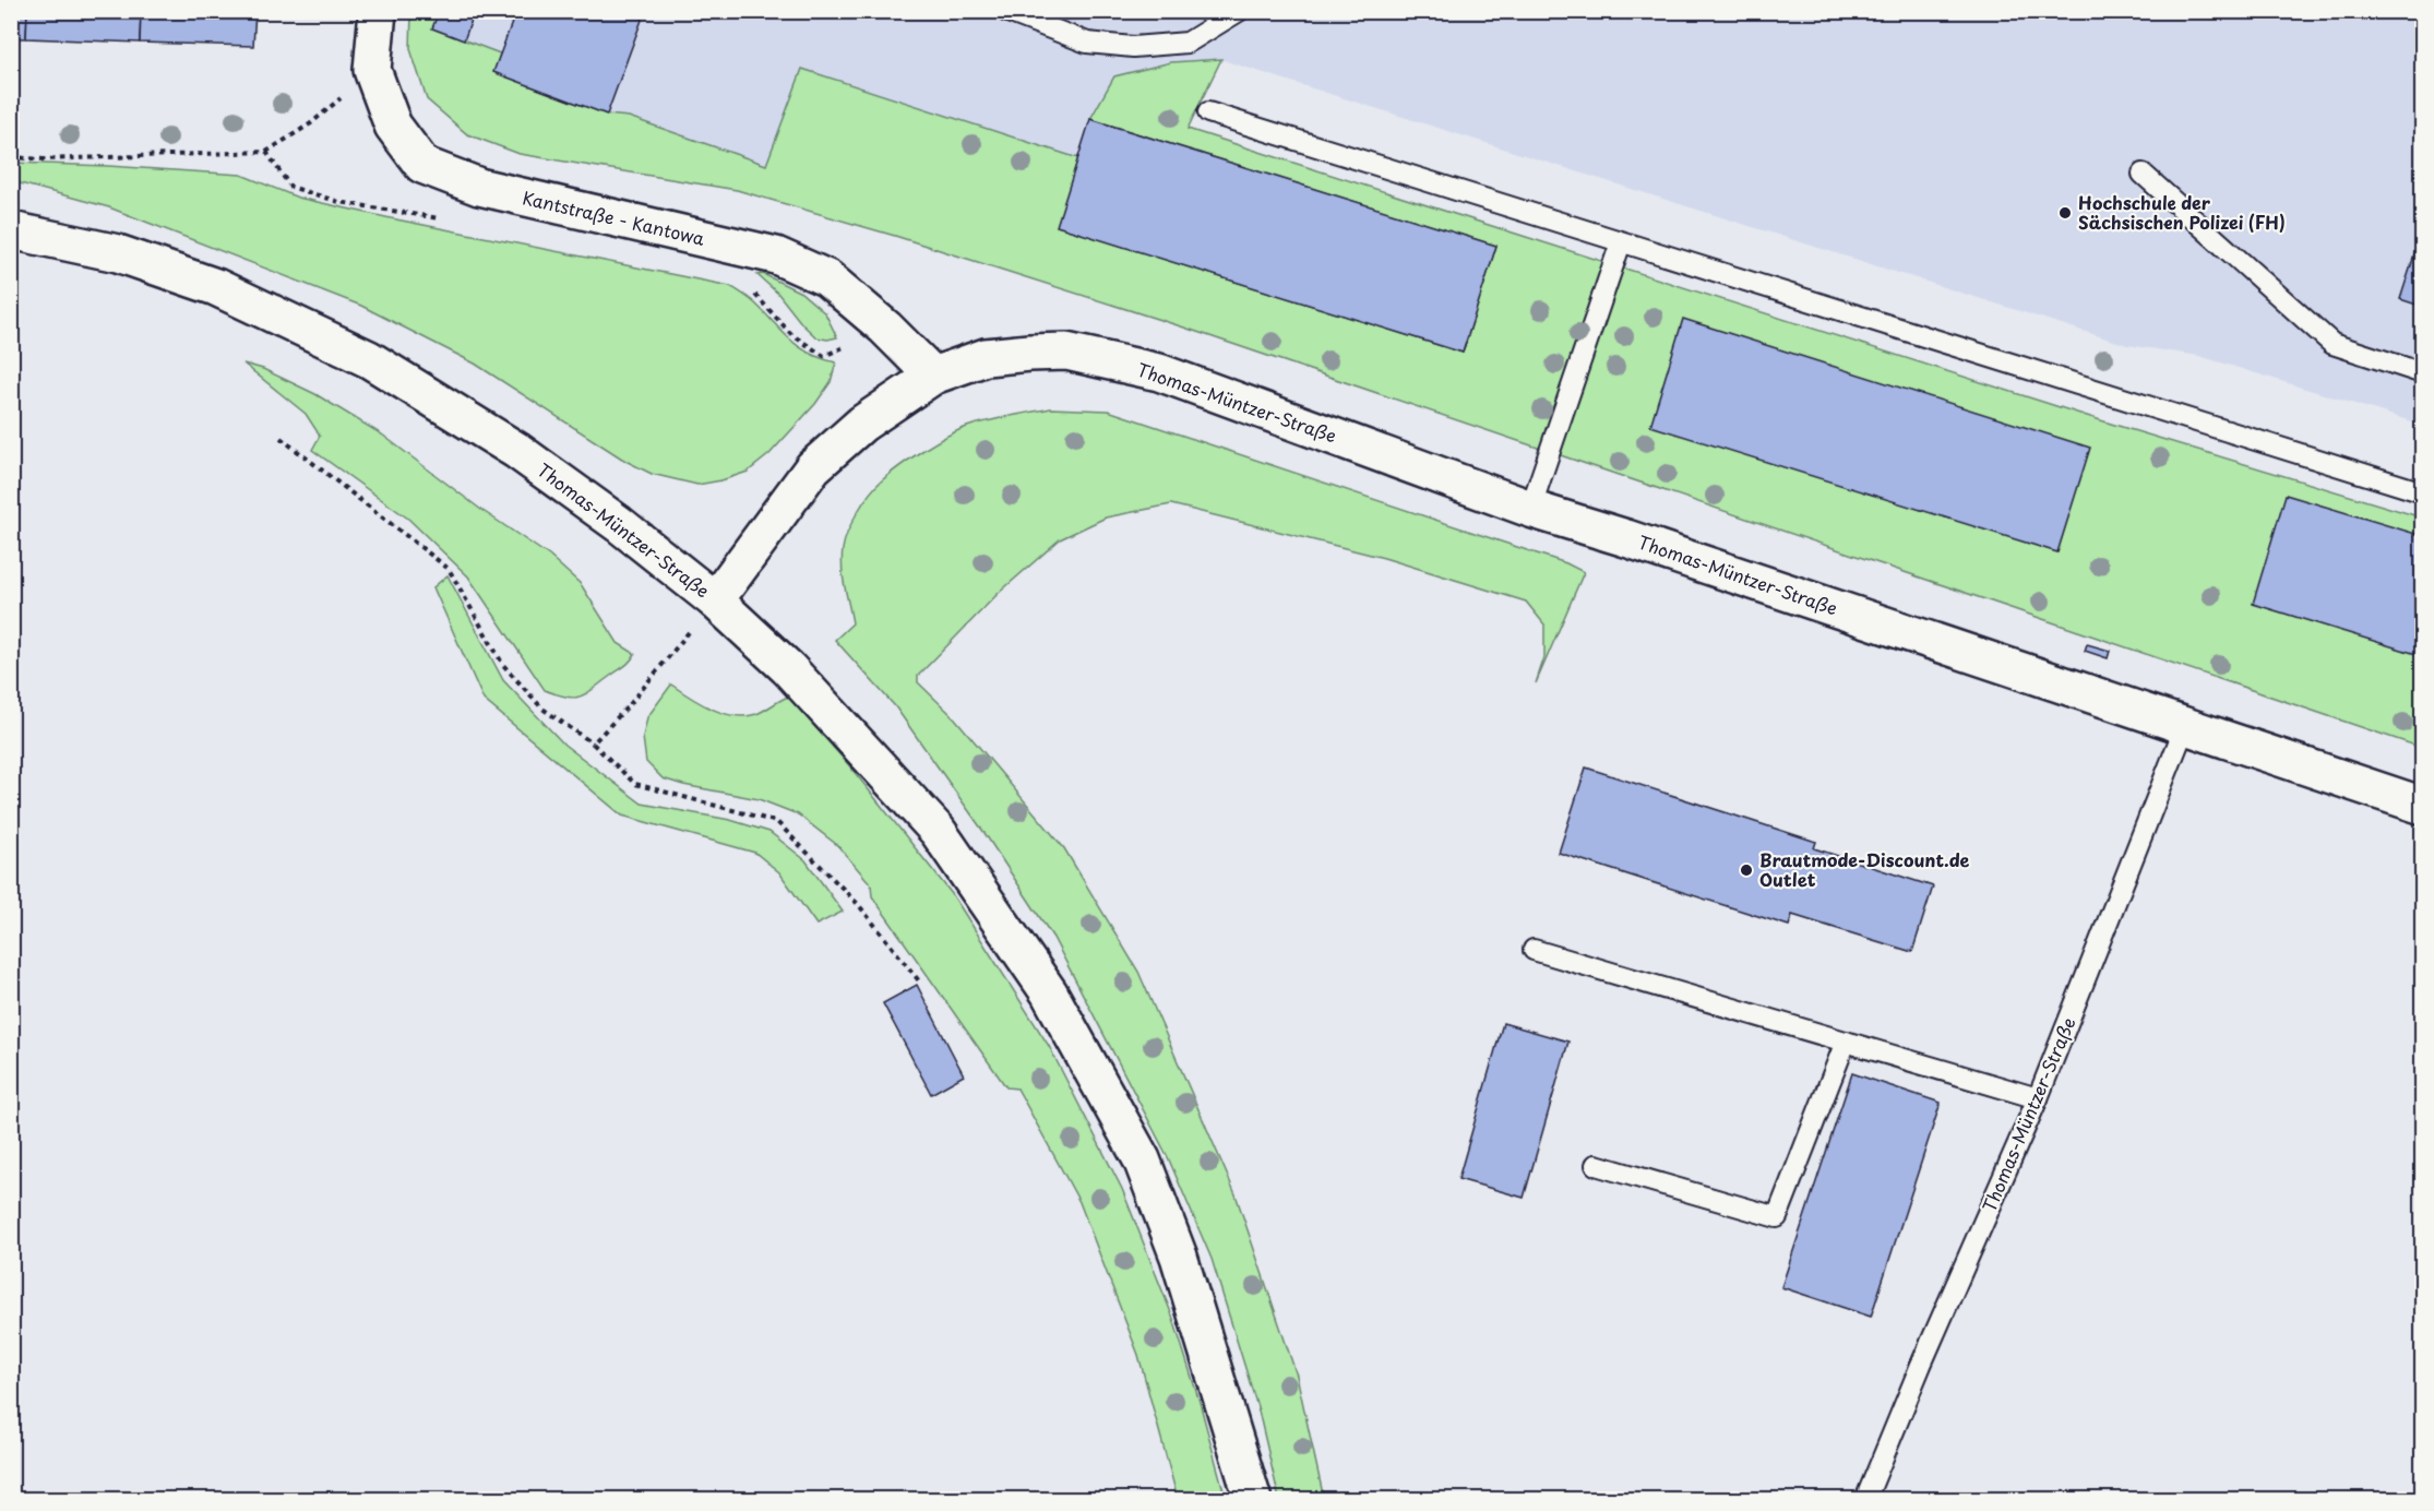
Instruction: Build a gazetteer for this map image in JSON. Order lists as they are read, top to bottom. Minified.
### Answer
{"streets":{"street":["Kantstraße - Kantowa","Thomas-Müntzer-Straße"]},"crossings":[["Kantstraße - Kantowa","Thomas-Müntzer-Straße"]],"places":["Hochschule der Sächsischen Polizei (FH)","Brautmode-Discount.de Outlet"]}
